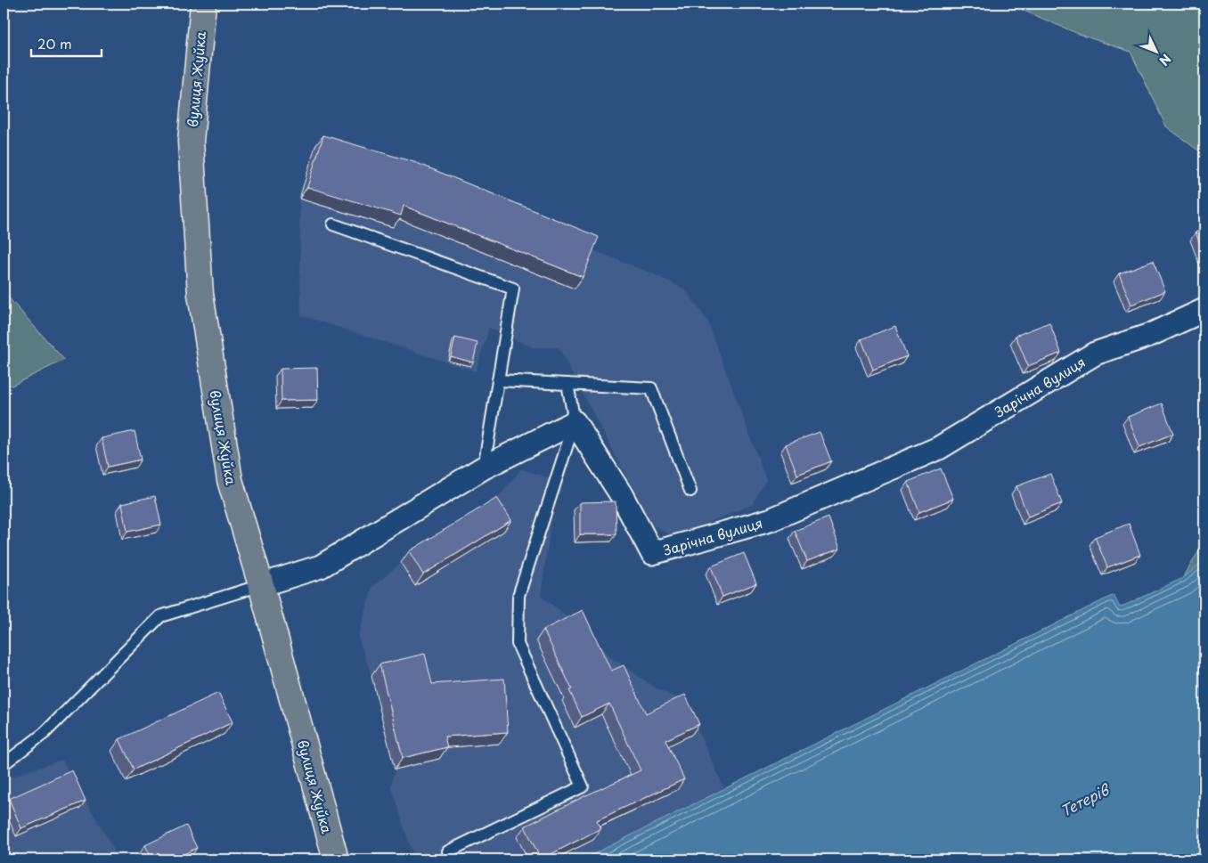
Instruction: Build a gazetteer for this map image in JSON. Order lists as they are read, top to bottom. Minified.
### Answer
{"streets":{"highway":["вулиця Жуйка"],"street":["Зарічна вулиця"]},"water":["Тетерів"],"scale_bar":"20 m","north":"bottom right"}
